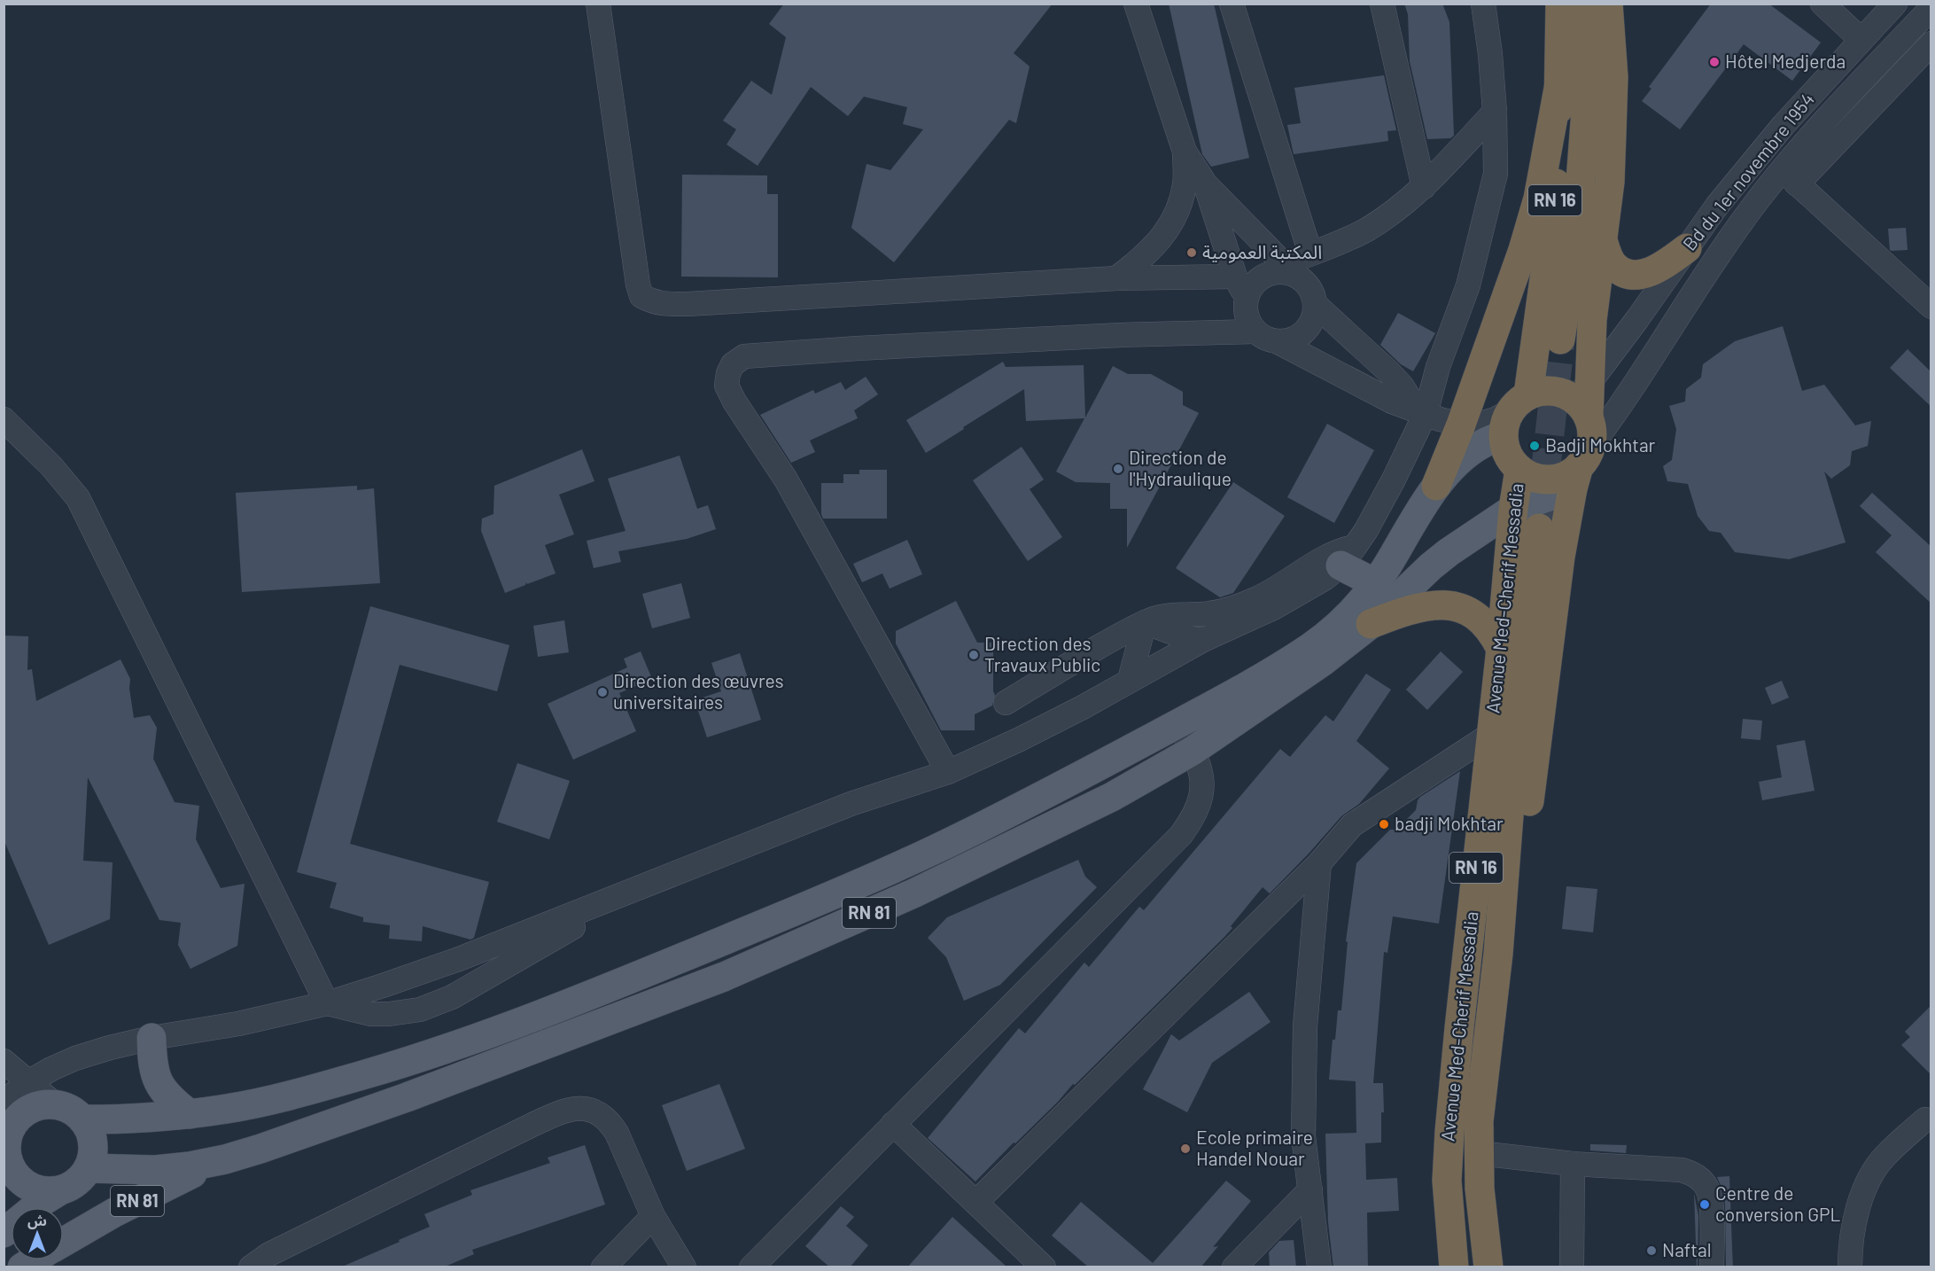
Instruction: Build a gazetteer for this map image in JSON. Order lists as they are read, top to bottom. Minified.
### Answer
{"streets":{"highway":["RN 16","Avenue Med-Cherif Messadia"],"main road":["RN 81"],"street":["Bd du 1er novembre 1954"]},"crossings":[["Bd du 1er novembre 1954","RN 16"],["Bd du 1er novembre 1954","Avenue Med-Cherif Messadia"],["Bd du 1er novembre 1954","RN 81"],["RN 16","Avenue Med-Cherif Messadia"],["RN 16","RN 81"],["Avenue Med-Cherif Messadia","RN 81"]],"places":["Hôtel Medjerda","المكتبة العمومية","Badji Mokhtar","Direction de l'Hydraulique","Direction des Travaux Public","Direction des œuvres universitaires","badji Mokhtar","Ecole primaire Handel Nouar","Centre de conversion GPL","Naftal"],"north":"top"}
